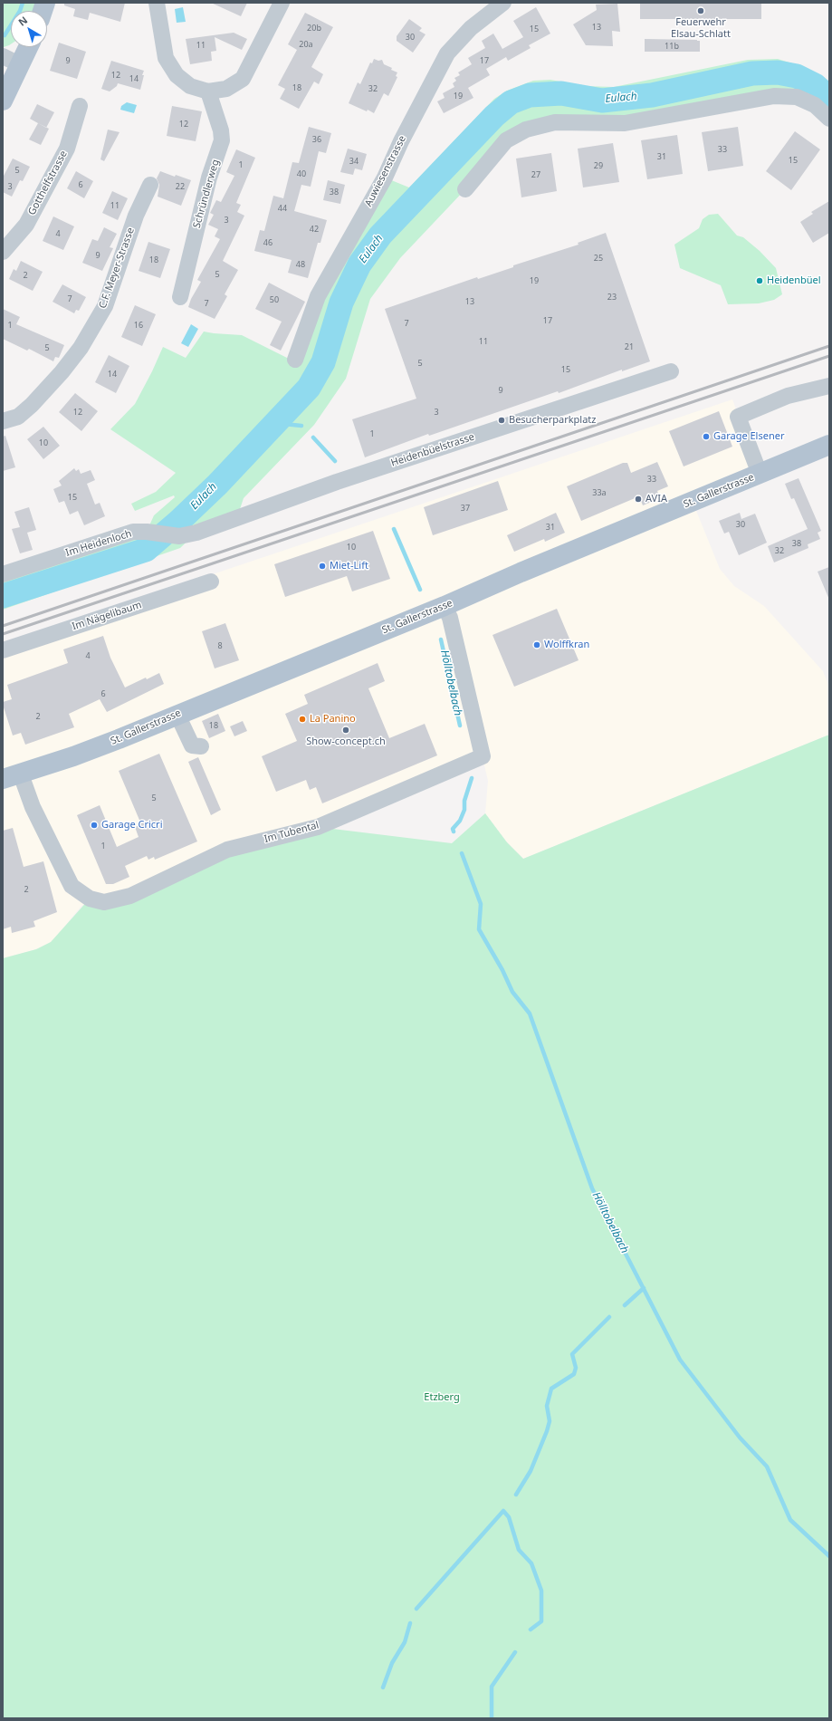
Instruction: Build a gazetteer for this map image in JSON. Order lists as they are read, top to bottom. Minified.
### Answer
{"streets":{"main road":["St. Gallerstrasse"],"street":["Auwiesenstrasse","Gotthelfstrasse","Schründlerweg","C.F. Meyer-Strasse","Heidenbüelstrasse","Im Heidenloch","Im Nägelibaum","Im Tubental"]},"crossings":[["Heidenbüelstrasse","Im Heidenloch"],["St. Gallerstrasse","Im Tubental"]],"water":["Eulach","Hölltobelbach"],"parks":["Etzberg"],"places":["Feuerwehr Elsau-Schlatt","Heidenbüel","Besucherparkplatz","Garage Elsener","AVIA","Miet-Lift","Wolffkran","La Panino","Show-concept.ch","Garage Cricri"],"house_numbers":["13","20b","15","30","20a","11","11b","9","17","12","14","18","32","19","12","36","33","31","15","34","1","29","5","40","27","6","3","22","38","11","44","3","42","4","46","9","25","18","48","5","2","19","23","7","50","13","7","17","7","1","16","11","21","5","5","15","14","9","12","3","1","10","33","33a","15","37","30","31","38","10","32","8","4","6","2","18","5","1","2"],"north":"top left"}
